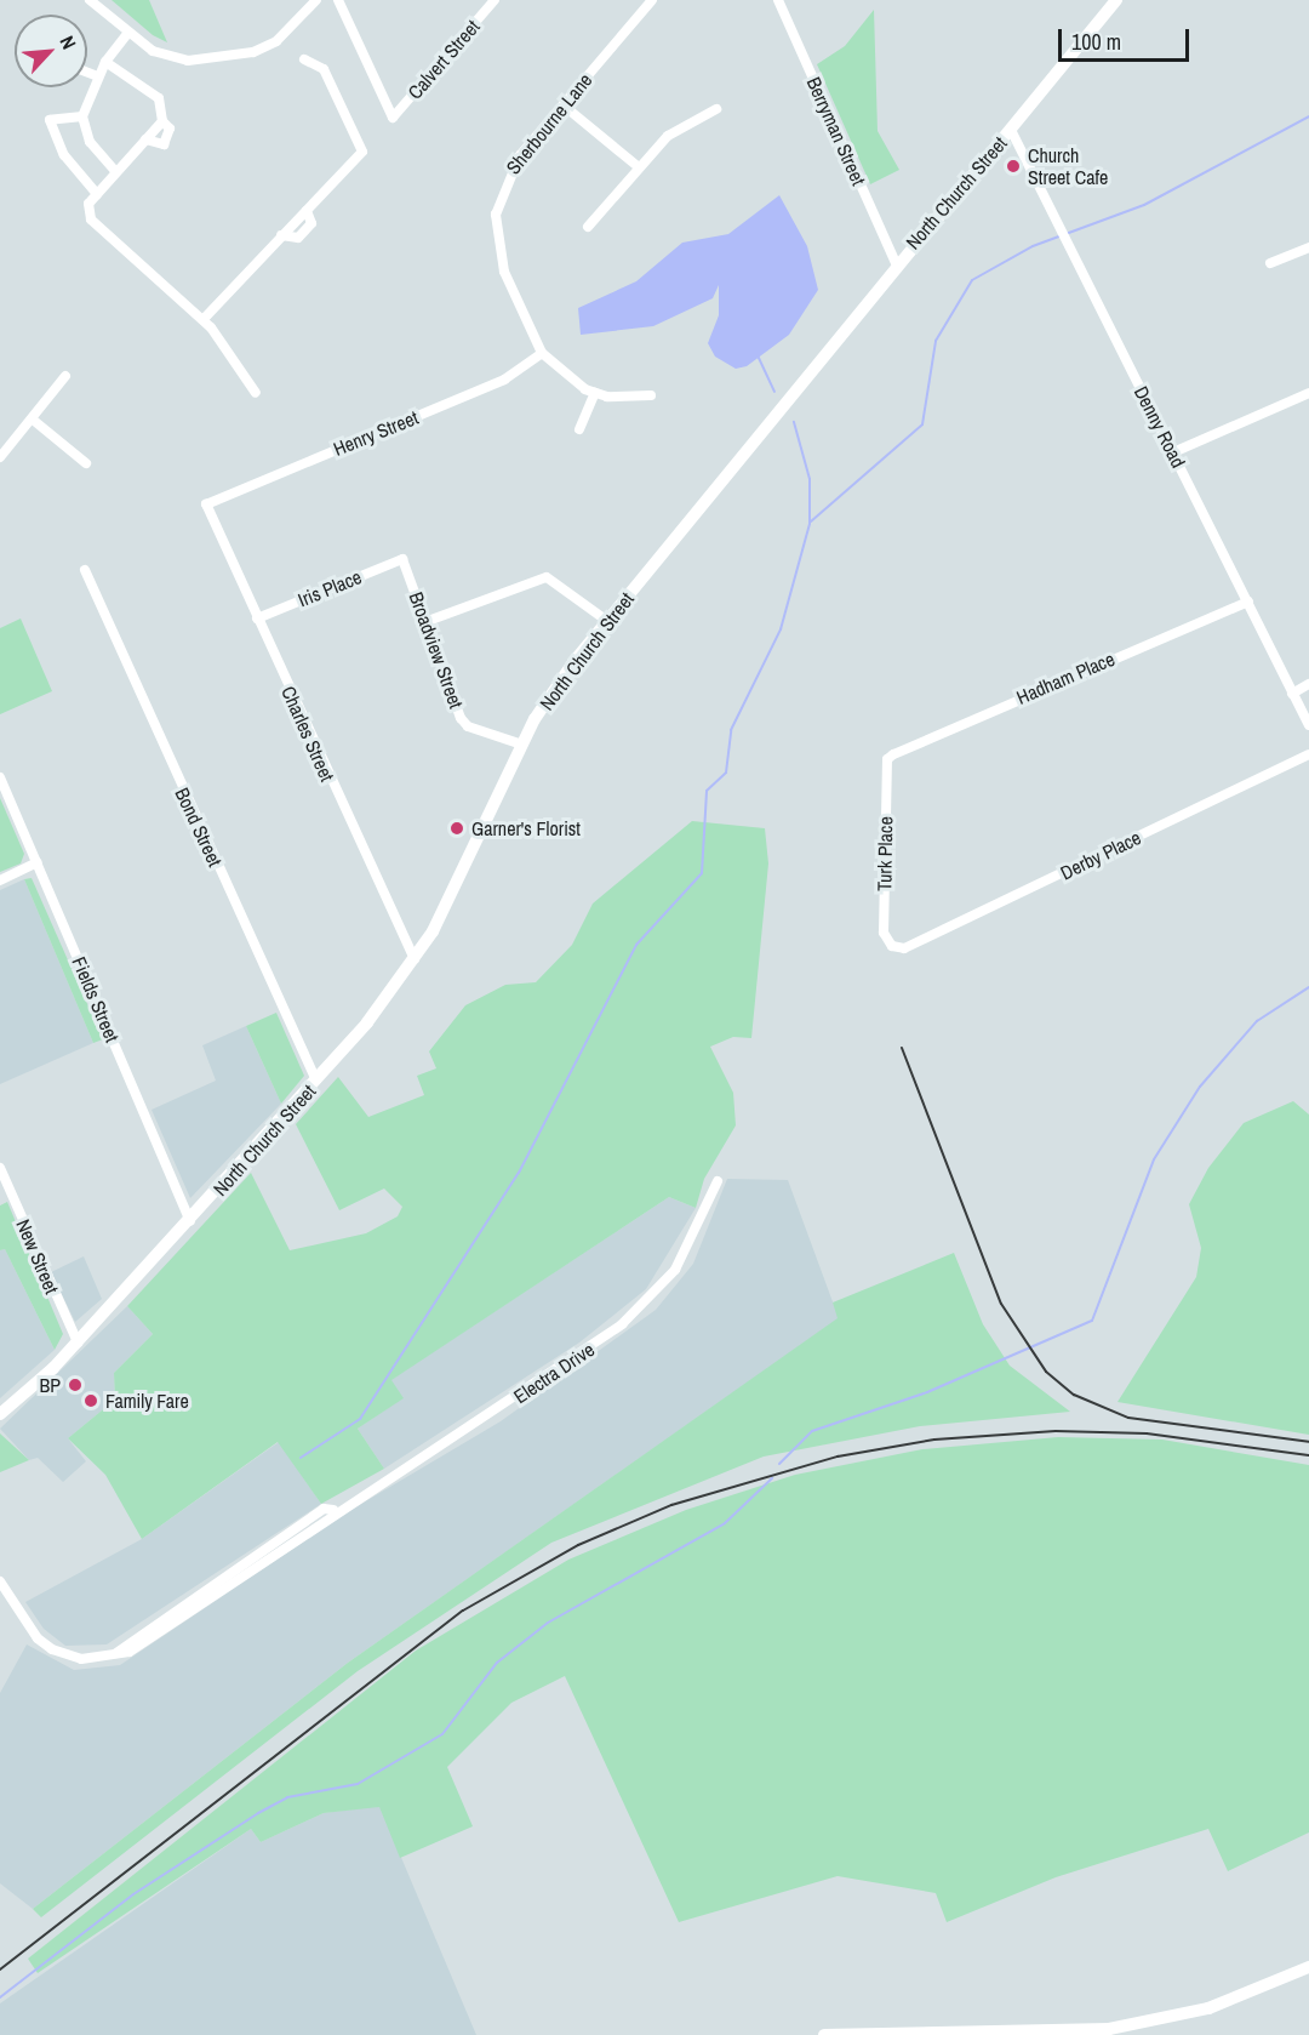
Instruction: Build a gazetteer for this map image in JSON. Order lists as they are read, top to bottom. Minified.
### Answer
{"streets":{"main road":["North Church Street"],"street":["Calvert Street","Sherbourne Lane","Berryman Street","Denny Road","Henry Street","Iris Place","Broadview Street","Hadham Place","Charles Street","Bond Street","Turk Place","Derby Place","Fields Street","New Street","Electra Drive"]},"crossings":[["Sherbourne Lane","Henry Street"],["Berryman Street","North Church Street"],["North Church Street","Denny Road"],["North Church Street","Broadview Street"],["North Church Street","Charles Street"],["North Church Street","Bond Street"],["North Church Street","Fields Street"],["North Church Street","New Street"],["Denny Road","Hadham Place"],["Henry Street","Charles Street"],["Iris Place","Broadview Street"],["Iris Place","Charles Street"],["Hadham Place","Turk Place"],["Turk Place","Derby Place"]],"places":["Church Street Cafe","Garner's Florist","BP","Family Fare"],"scale_bar":"100 m","north":"top right"}
